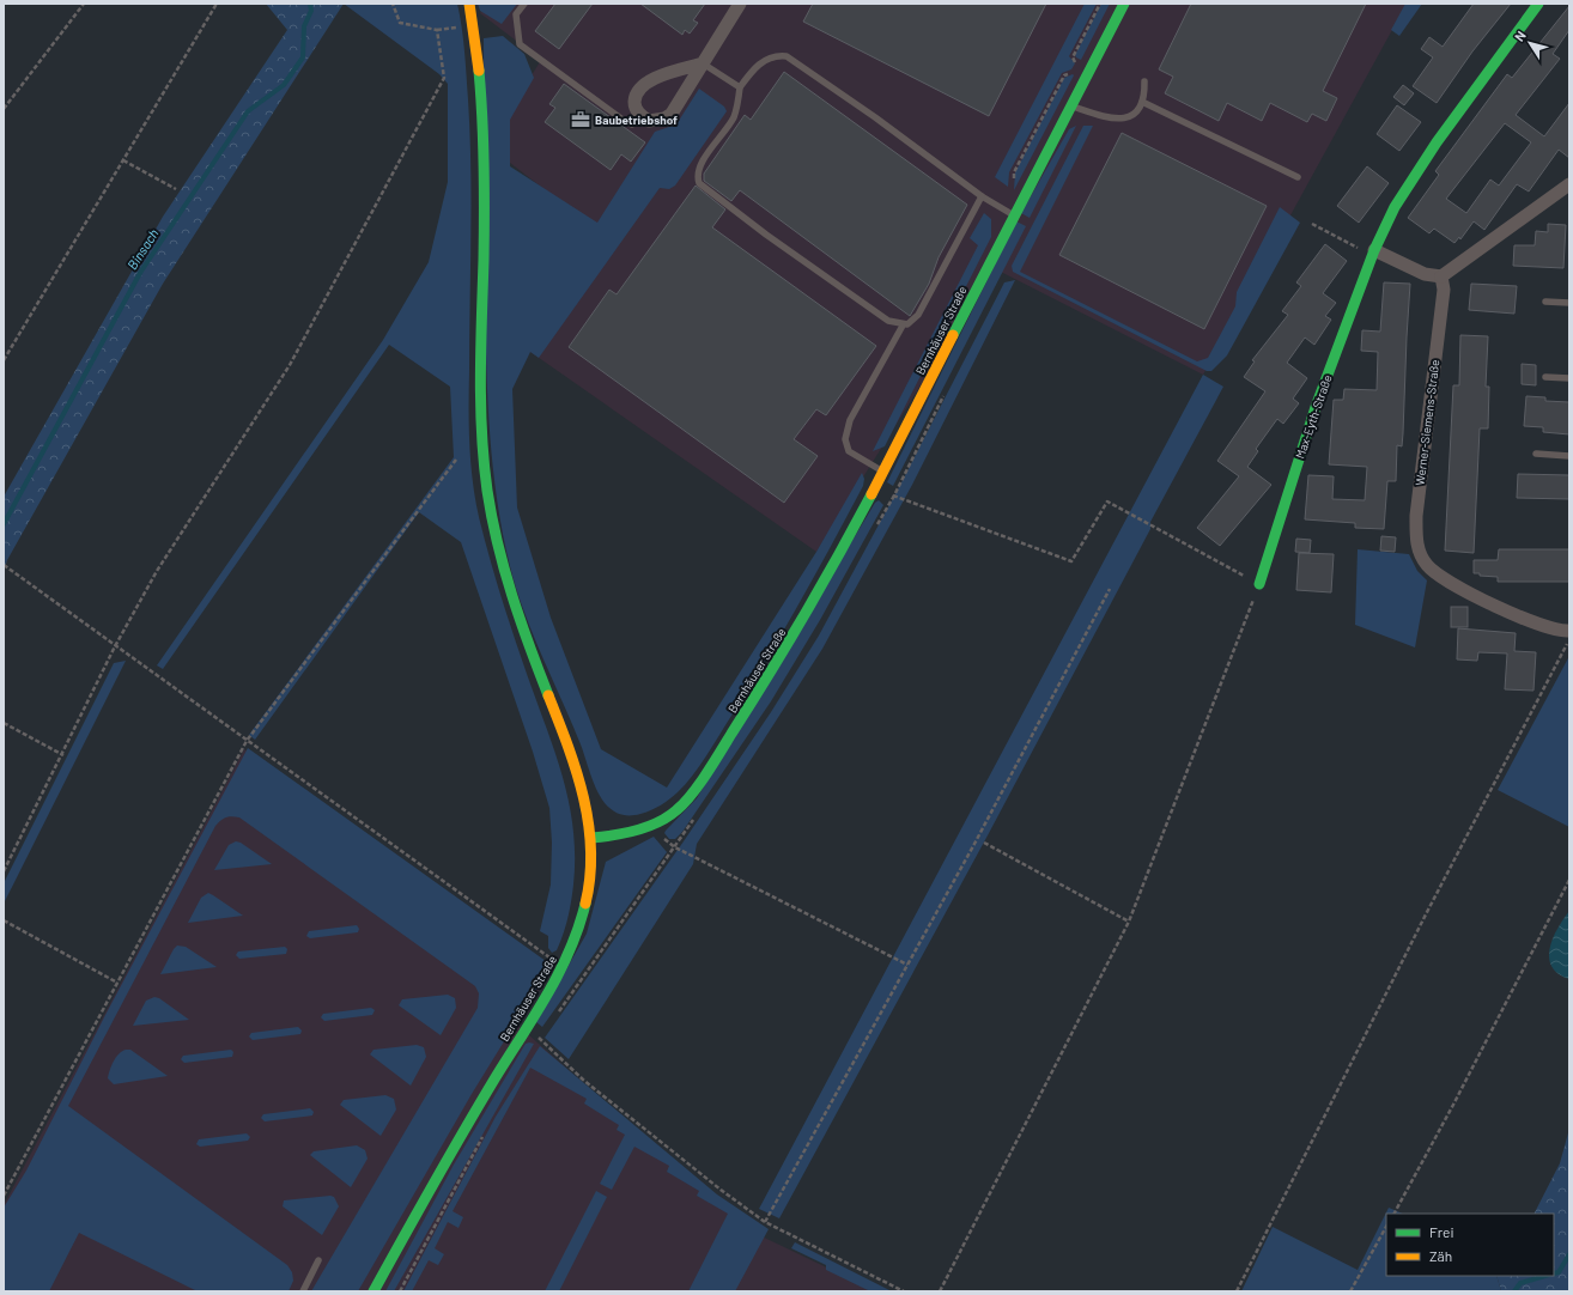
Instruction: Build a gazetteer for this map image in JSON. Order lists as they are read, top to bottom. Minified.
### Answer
{"streets":{"street":["Bernhäuser Straße","Max-Eyth-Straße","Werner-Siemens-Straße"]},"water":["Binsach"],"places":{"office":["Baubetriebshof"]},"legend":["Frei","Zäh"],"north":"top left"}
